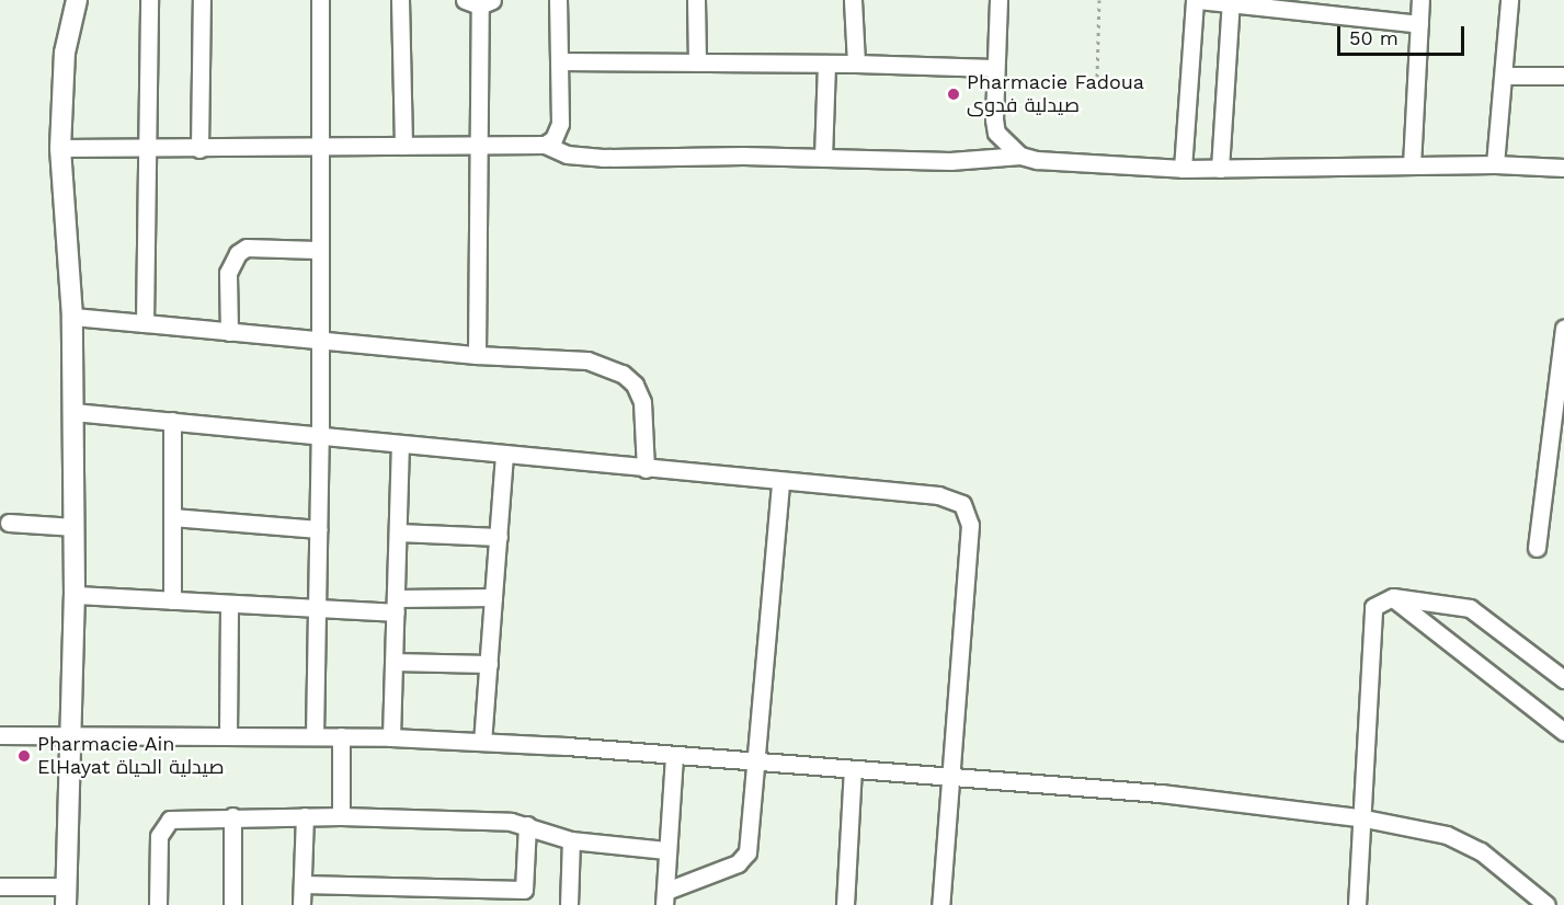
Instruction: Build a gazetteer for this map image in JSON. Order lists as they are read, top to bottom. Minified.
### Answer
{"places":["Pharmacie Fadoua صيدلية فدوى","Pharmacie Ain ElHayat صيدلية الحياة"],"scale_bar":"50 m"}
